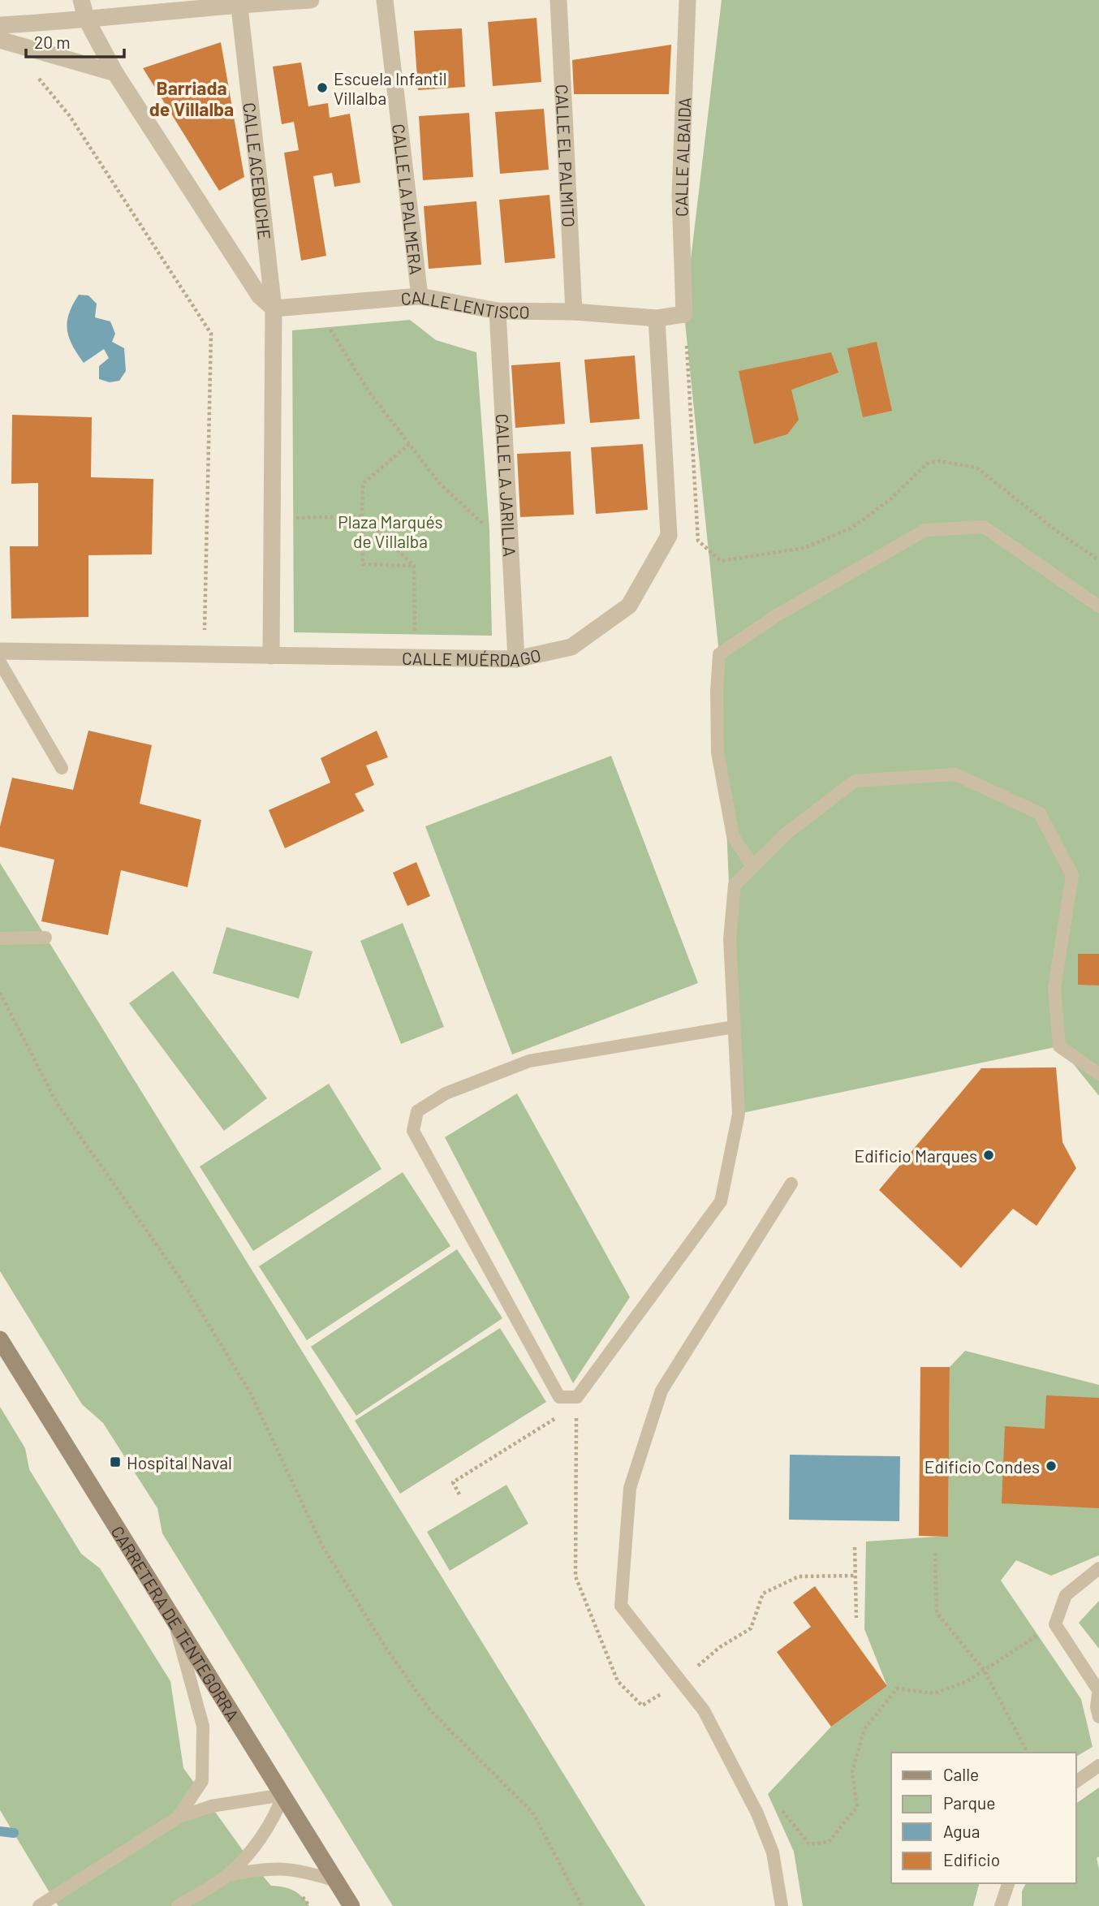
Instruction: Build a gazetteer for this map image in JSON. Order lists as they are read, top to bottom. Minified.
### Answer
{"streets":{"main road":["CARRETERA DE TENTEGORRA"],"street":["CALLE EL PALMITO","CALLE ALBAIDA","CALLE ACEBUCHE","CALLE LA PALMERA","CALLE LENTISCO","CALLE LA JARILLA","CALLE MUÉRDAGO"]},"crossings":[["CALLE EL PALMITO","CALLE LENTISCO"],["CALLE ALBAIDA","CALLE LENTISCO"],["CALLE ACEBUCHE","CALLE LENTISCO"],["CALLE ACEBUCHE","CALLE MUÉRDAGO"],["CALLE LA PALMERA","CALLE LENTISCO"],["CALLE LENTISCO","CALLE LA JARILLA"],["CALLE LENTISCO","CALLE MUÉRDAGO"],["CALLE LA JARILLA","CALLE MUÉRDAGO"]],"districts":["Barriada de Villalba"],"parks":["Plaza Marqués de Villalba"],"places":{"other":["Escuela Infantil Villalba","Edificio Marques","Edificio Condes"],"transit":["Hospital Naval"]},"legend":["Calle","Parque","Agua","Edificio"],"scale_bar":"20 m"}
